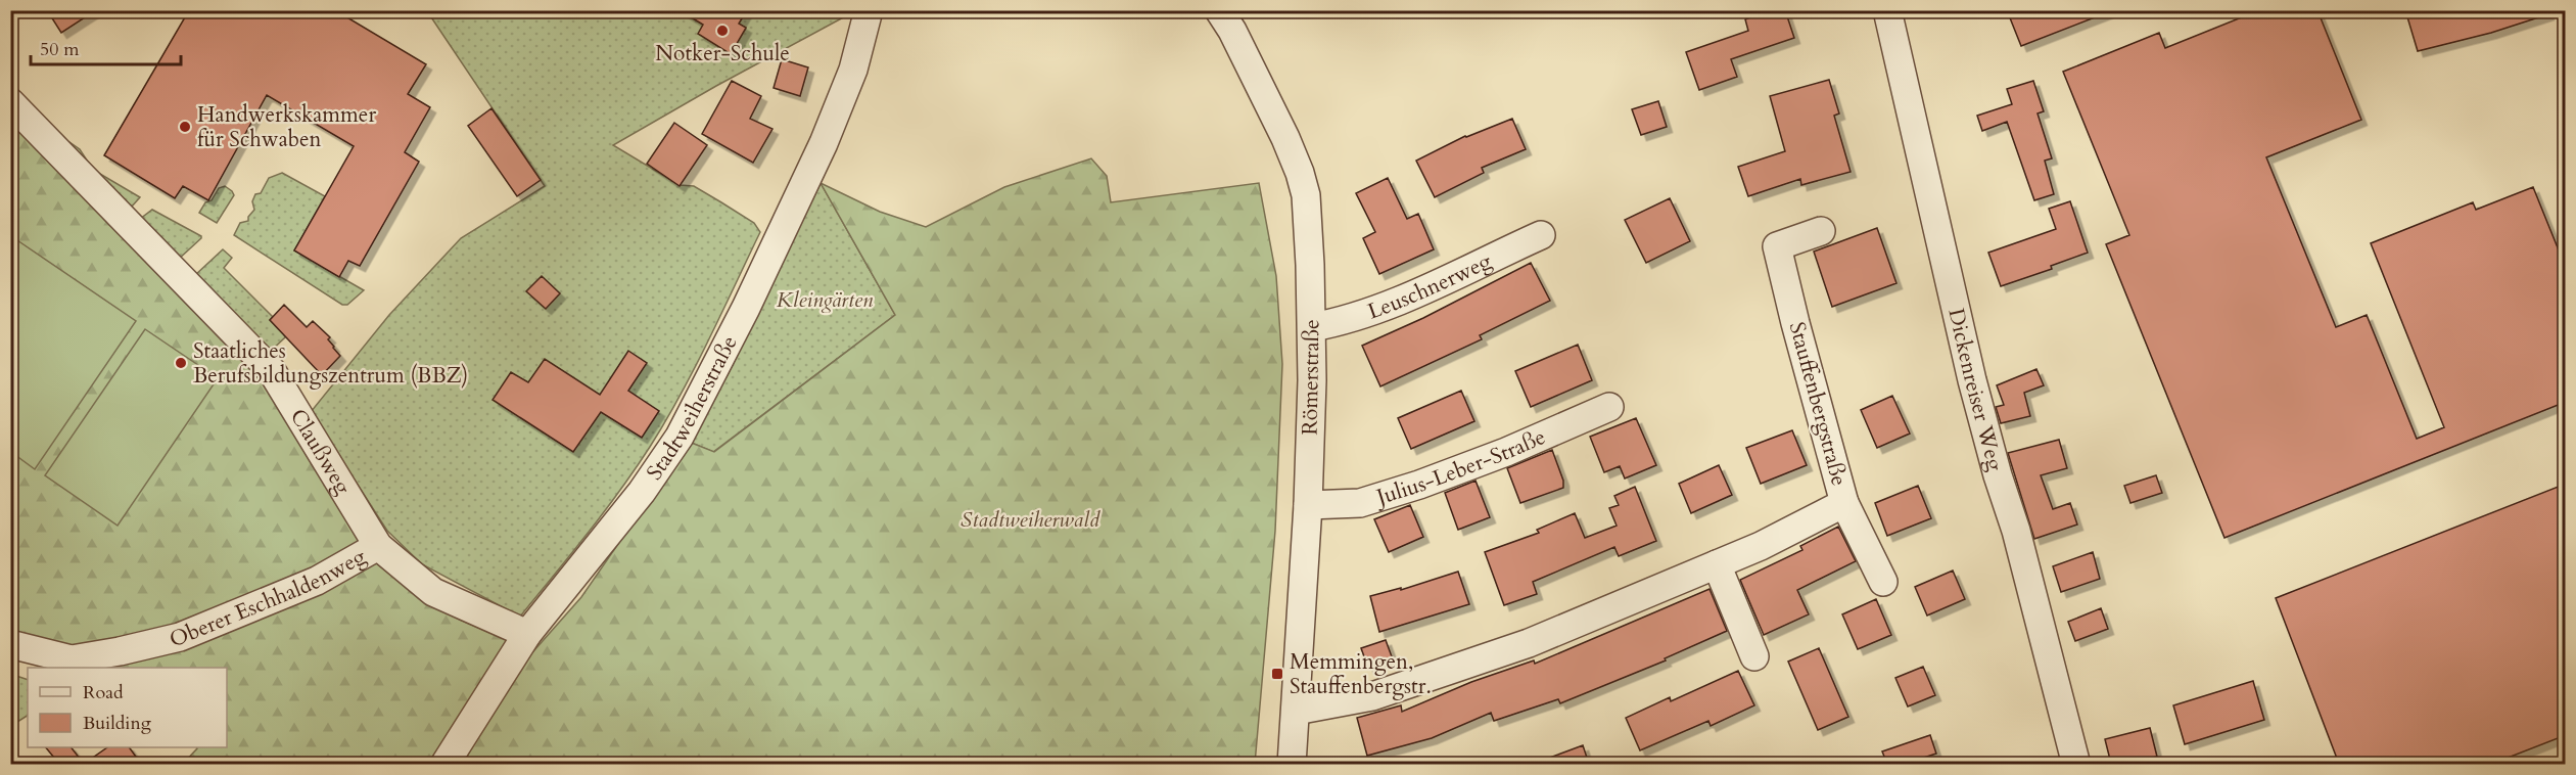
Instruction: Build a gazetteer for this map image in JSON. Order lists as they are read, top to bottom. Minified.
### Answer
{"streets":{"street":["Leuschnerweg","Römerstraße","Dickenreiser Weg","Stauffenbergstraße","Stadtweiherstraße","Claußweg","Julius-Leber-Straße","Oberer Eschhaldenweg"]},"crossings":[["Leuschnerweg","Römerstraße"],["Römerstraße","Stauffenbergstraße"],["Römerstraße","Julius-Leber-Straße"],["Stadtweiherstraße","Claußweg"],["Claußweg","Oberer Eschhaldenweg"]],"parks":["Kleingärten","Stadtweiherwald"],"places":{"other":["Notker-Schule","Handwerkskammer für Schwaben","Staatliches Berufsbildungszentrum (BBZ)"],"transit":["Memmingen, Stauffenbergstr."]},"legend":["Road","Building"],"scale_bar":"50 m"}
